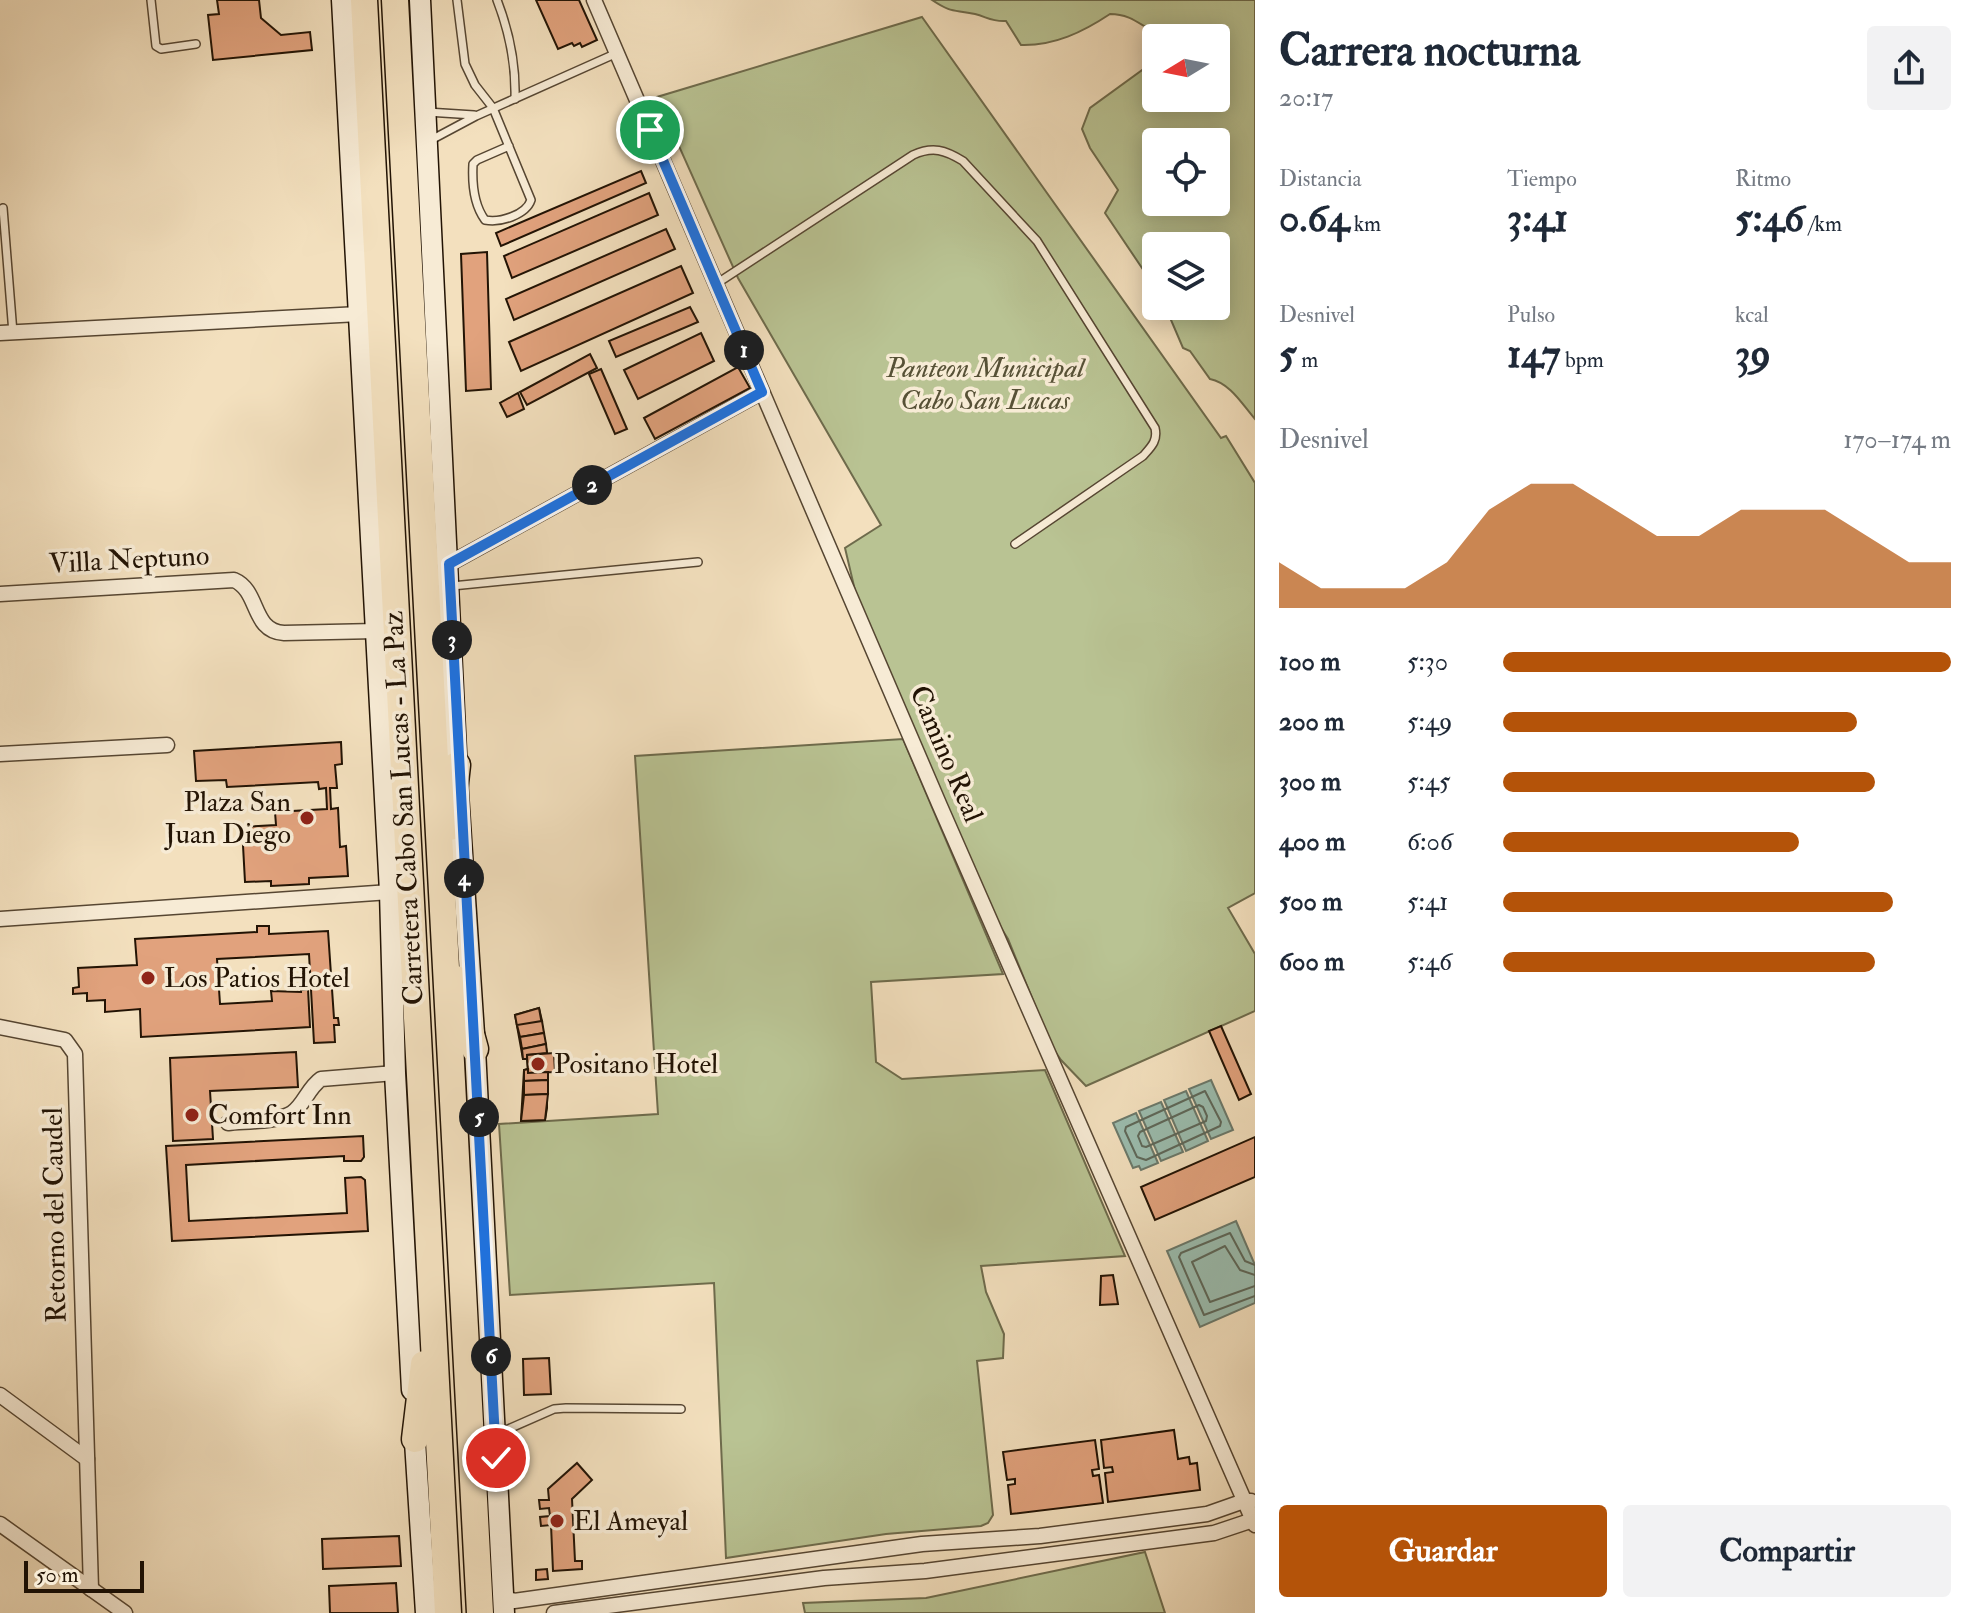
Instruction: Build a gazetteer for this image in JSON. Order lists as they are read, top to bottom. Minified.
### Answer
{"streets":{"highway":["Carretera Cabo San Lucas - La Paz"],"street":["Villa Neptuno","Camino Real","Retorno del Caudel"]},"parks":["Panteon Municipal Cabo San Lucas"],"places":["Plaza San Juan Diego","Los Patios Hotel","Positano Hotel","Comfort Inn","El Ameyal"],"scale_bar":"50 m","north":"left","page":{"heading":["Carrera nocturna","20:17"],"stats":[["Distancia","0.64 km"],["Tiempo","3:41"],["Ritmo","5:46 /km"],["Desnivel","5 m"],["Pulso","147 bpm"],["kcal","39"]],"pins":["1","2","3","4","5","6"],"chart":["Desnivel","170–174 m"],"list":[{"name":"100 m","note":"5:30"},{"name":"200 m","note":"5:49"},{"name":"300 m","note":"5:45"},{"name":"400 m","note":"6:06"},{"name":"500 m","note":"5:41"},{"name":"600 m","note":"5:46"}],"buttons":["Guardar","Compartir"],"scale":"50 m"}}
